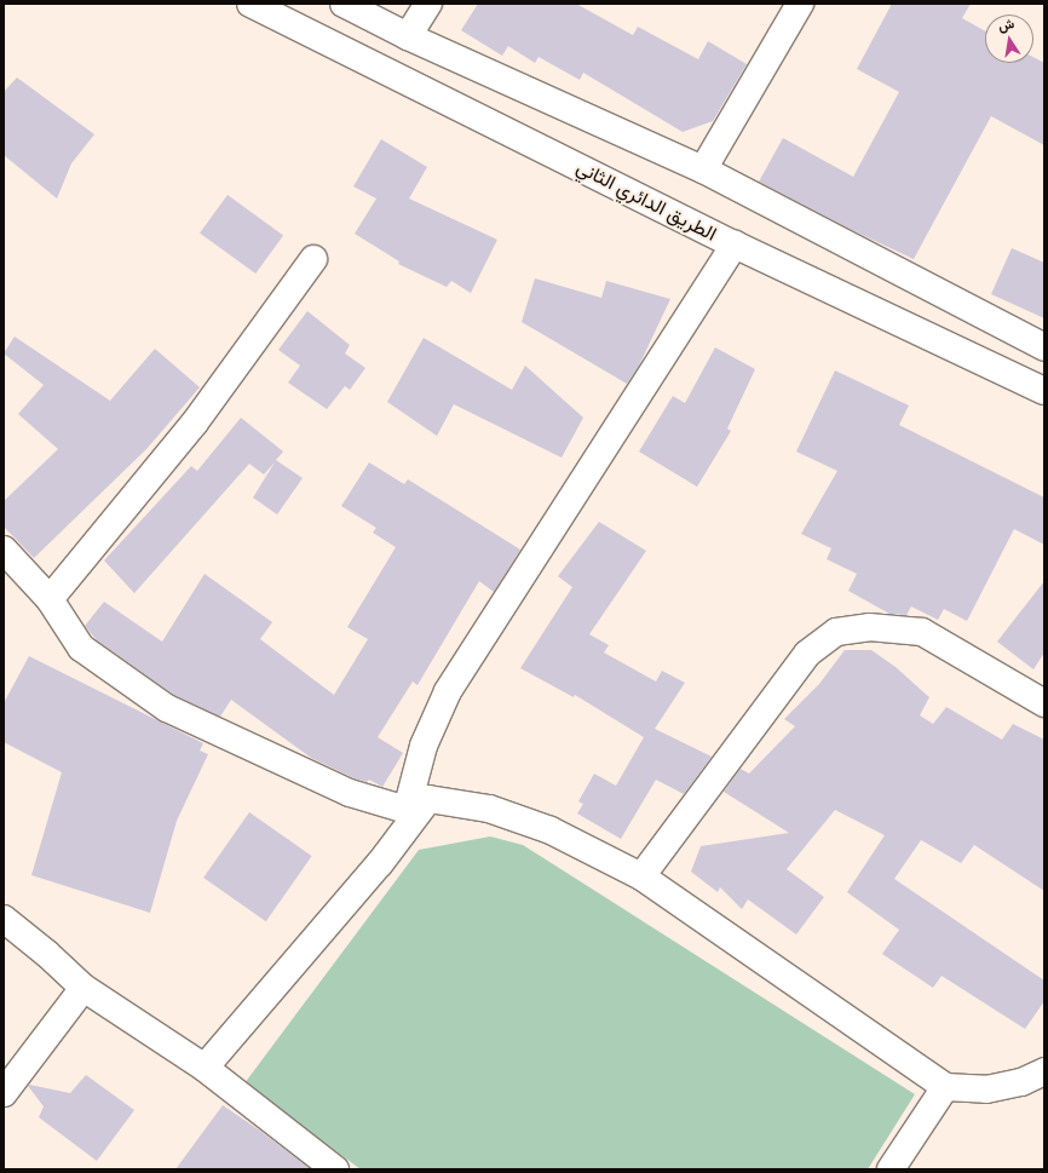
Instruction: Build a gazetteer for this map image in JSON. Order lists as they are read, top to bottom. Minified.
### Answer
{"streets":{"street":["الطريق الدائري الثاني"]},"north":"top"}
